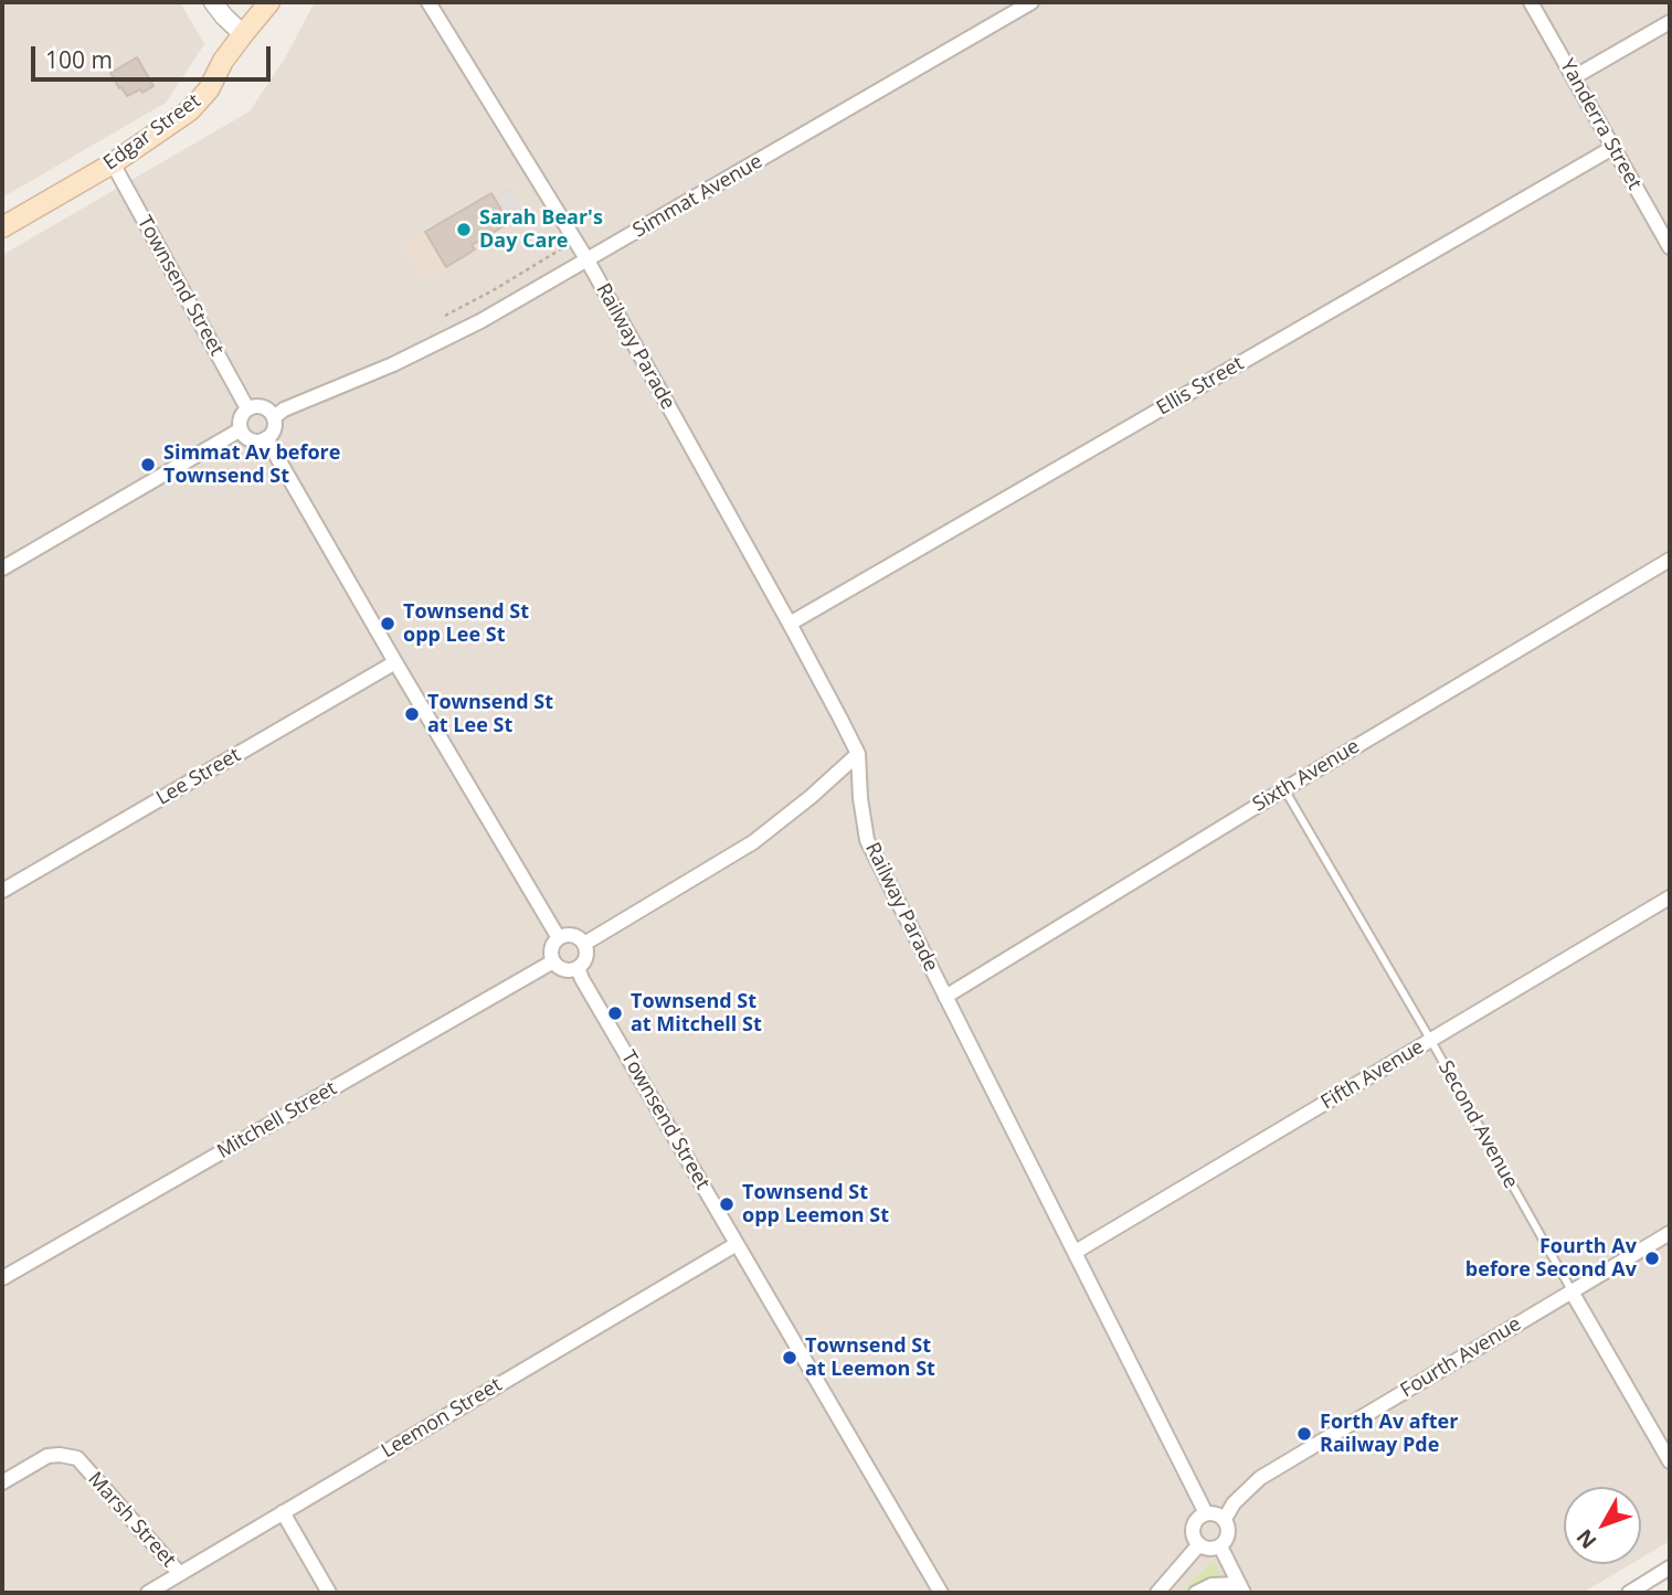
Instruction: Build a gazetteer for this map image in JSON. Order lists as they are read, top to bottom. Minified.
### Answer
{"streets":{"main road":["Edgar Street"],"street":["Yanderra Street","Simmat Avenue","Townsend Street","Railway Parade","Ellis Street","Sixth Avenue","Lee Street","Fifth Avenue","Mitchell Street","Second Avenue","Fourth Avenue","Leemon Street","Marsh Street"]},"crossings":[["Yanderra Street","Ellis Street"],["Edgar Street","Townsend Street"],["Simmat Avenue","Townsend Street"],["Simmat Avenue","Railway Parade"],["Townsend Street","Mitchell Street"],["Townsend Street","Leemon Street"],["Railway Parade","Ellis Street"],["Railway Parade","Sixth Avenue"],["Railway Parade","Fifth Avenue"],["Railway Parade","Fourth Avenue"],["Sixth Avenue","Second Avenue"],["Fifth Avenue","Second Avenue"],["Second Avenue","Fourth Avenue"],["Leemon Street","Marsh Street"]],"places":["Sarah Bear's Day Care","Simmat Av before Townsend St","Townsend St opp Lee St","Townsend St at Lee St","Townsend St at Mitchell St","Townsend St opp Leemon St","Fourth Av before Second Av","Townsend St at Leemon St","Forth Av after Railway Pde"],"scale_bar":"100 m","north":"bottom left"}
